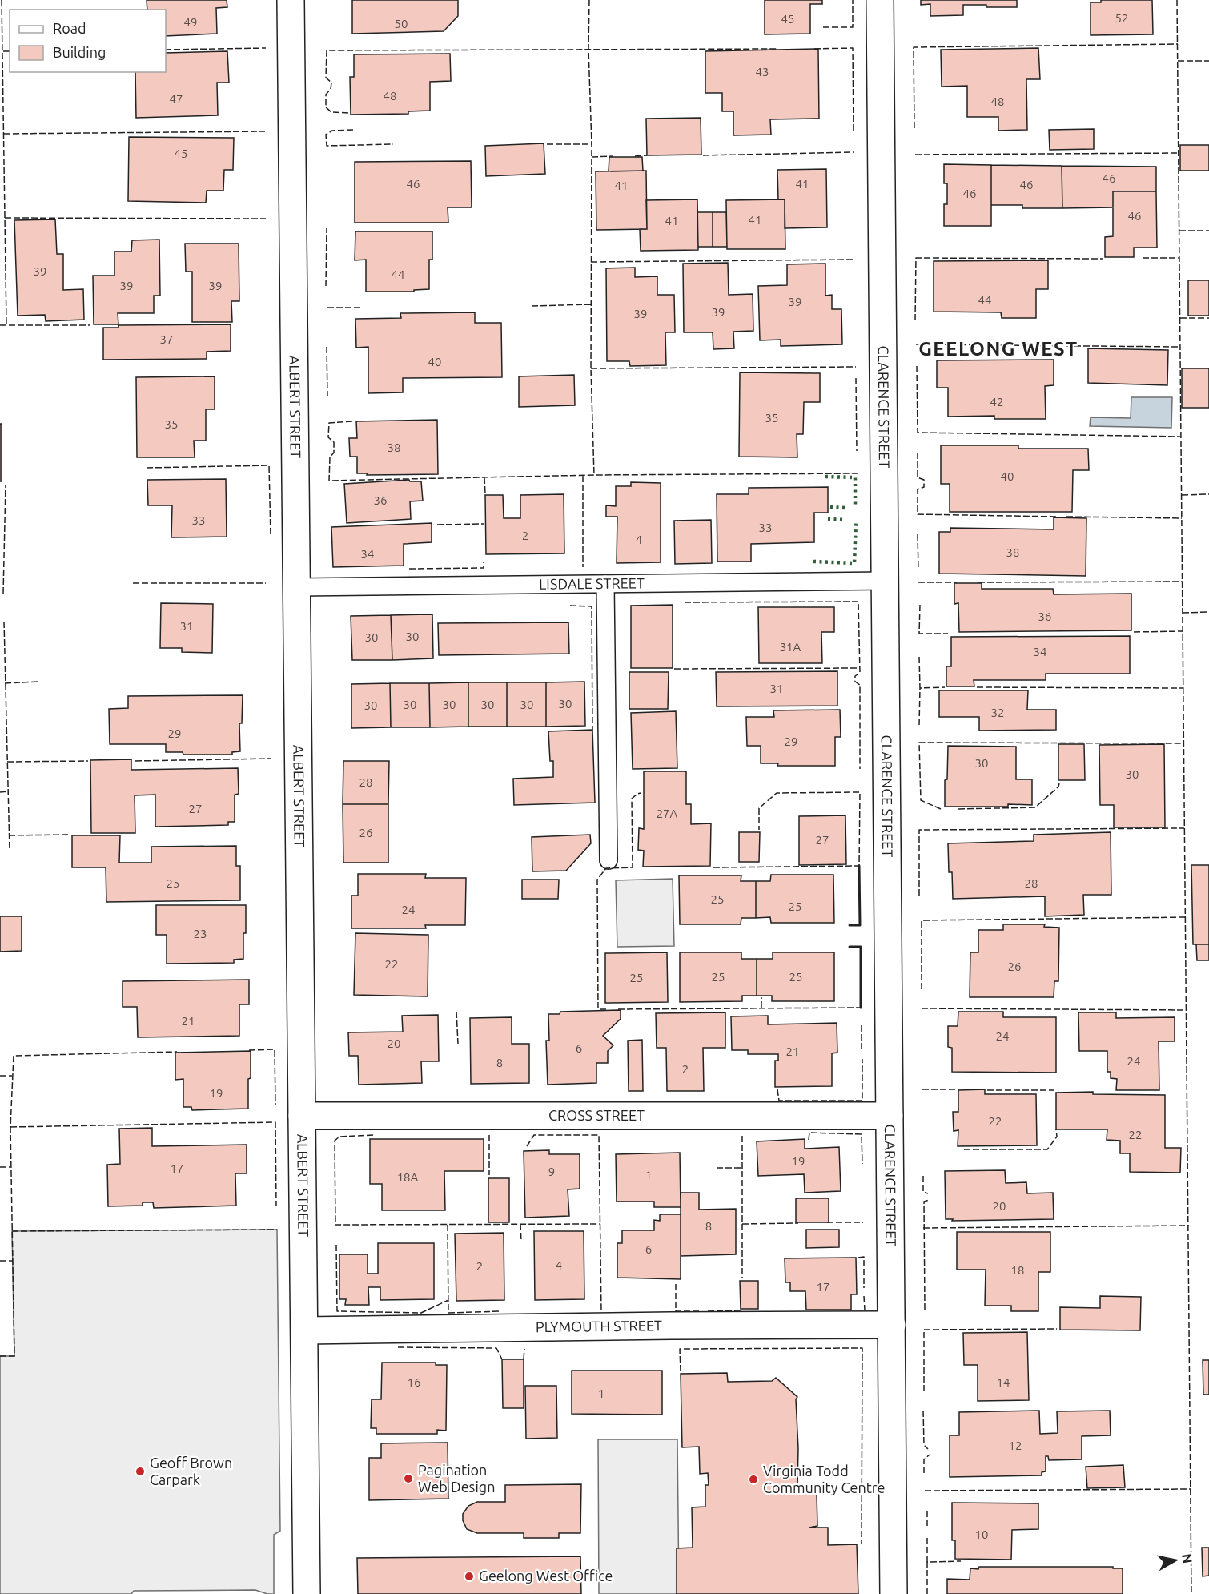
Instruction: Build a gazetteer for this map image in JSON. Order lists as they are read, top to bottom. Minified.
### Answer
{"streets":{"street":["ALBERT STREET","CLARENCE STREET","CROSS STREET","PLYMOUTH STREET"],"lane":["LISDALE STREET"]},"crossings":[["ALBERT STREET","LISDALE STREET"],["ALBERT STREET","CROSS STREET"],["ALBERT STREET","PLYMOUTH STREET"],["CLARENCE STREET","LISDALE STREET"],["CLARENCE STREET","CROSS STREET"],["CLARENCE STREET","PLYMOUTH STREET"]],"districts":["GEELONG WEST"],"places":["Geoff Brown Carpark","Pagination Web Design","Virginia Todd Community Centre","Geelong West Office"],"house_numbers":["52","45","49","50","43","48","47","48","45","46","46","41","46","41","46","46","41","41","39","44","39","39","44","39","39","39","37","40","42","35","35","38","40","36","33","33","2","4","38","34","36","31","30","30","31A","34","31","30","30","30","30","30","30","32","29","29","30","30","28","27","27A","26","27","25","28","25","25","24","23","22","26","25","25","25","21","24","20","6","21","24","8","2","19","22","22","19","17","9","1","18A","20","8","6","4","2","18","17","16","14","1","12","10"],"legend":["Road","Building"],"north":"right"}
